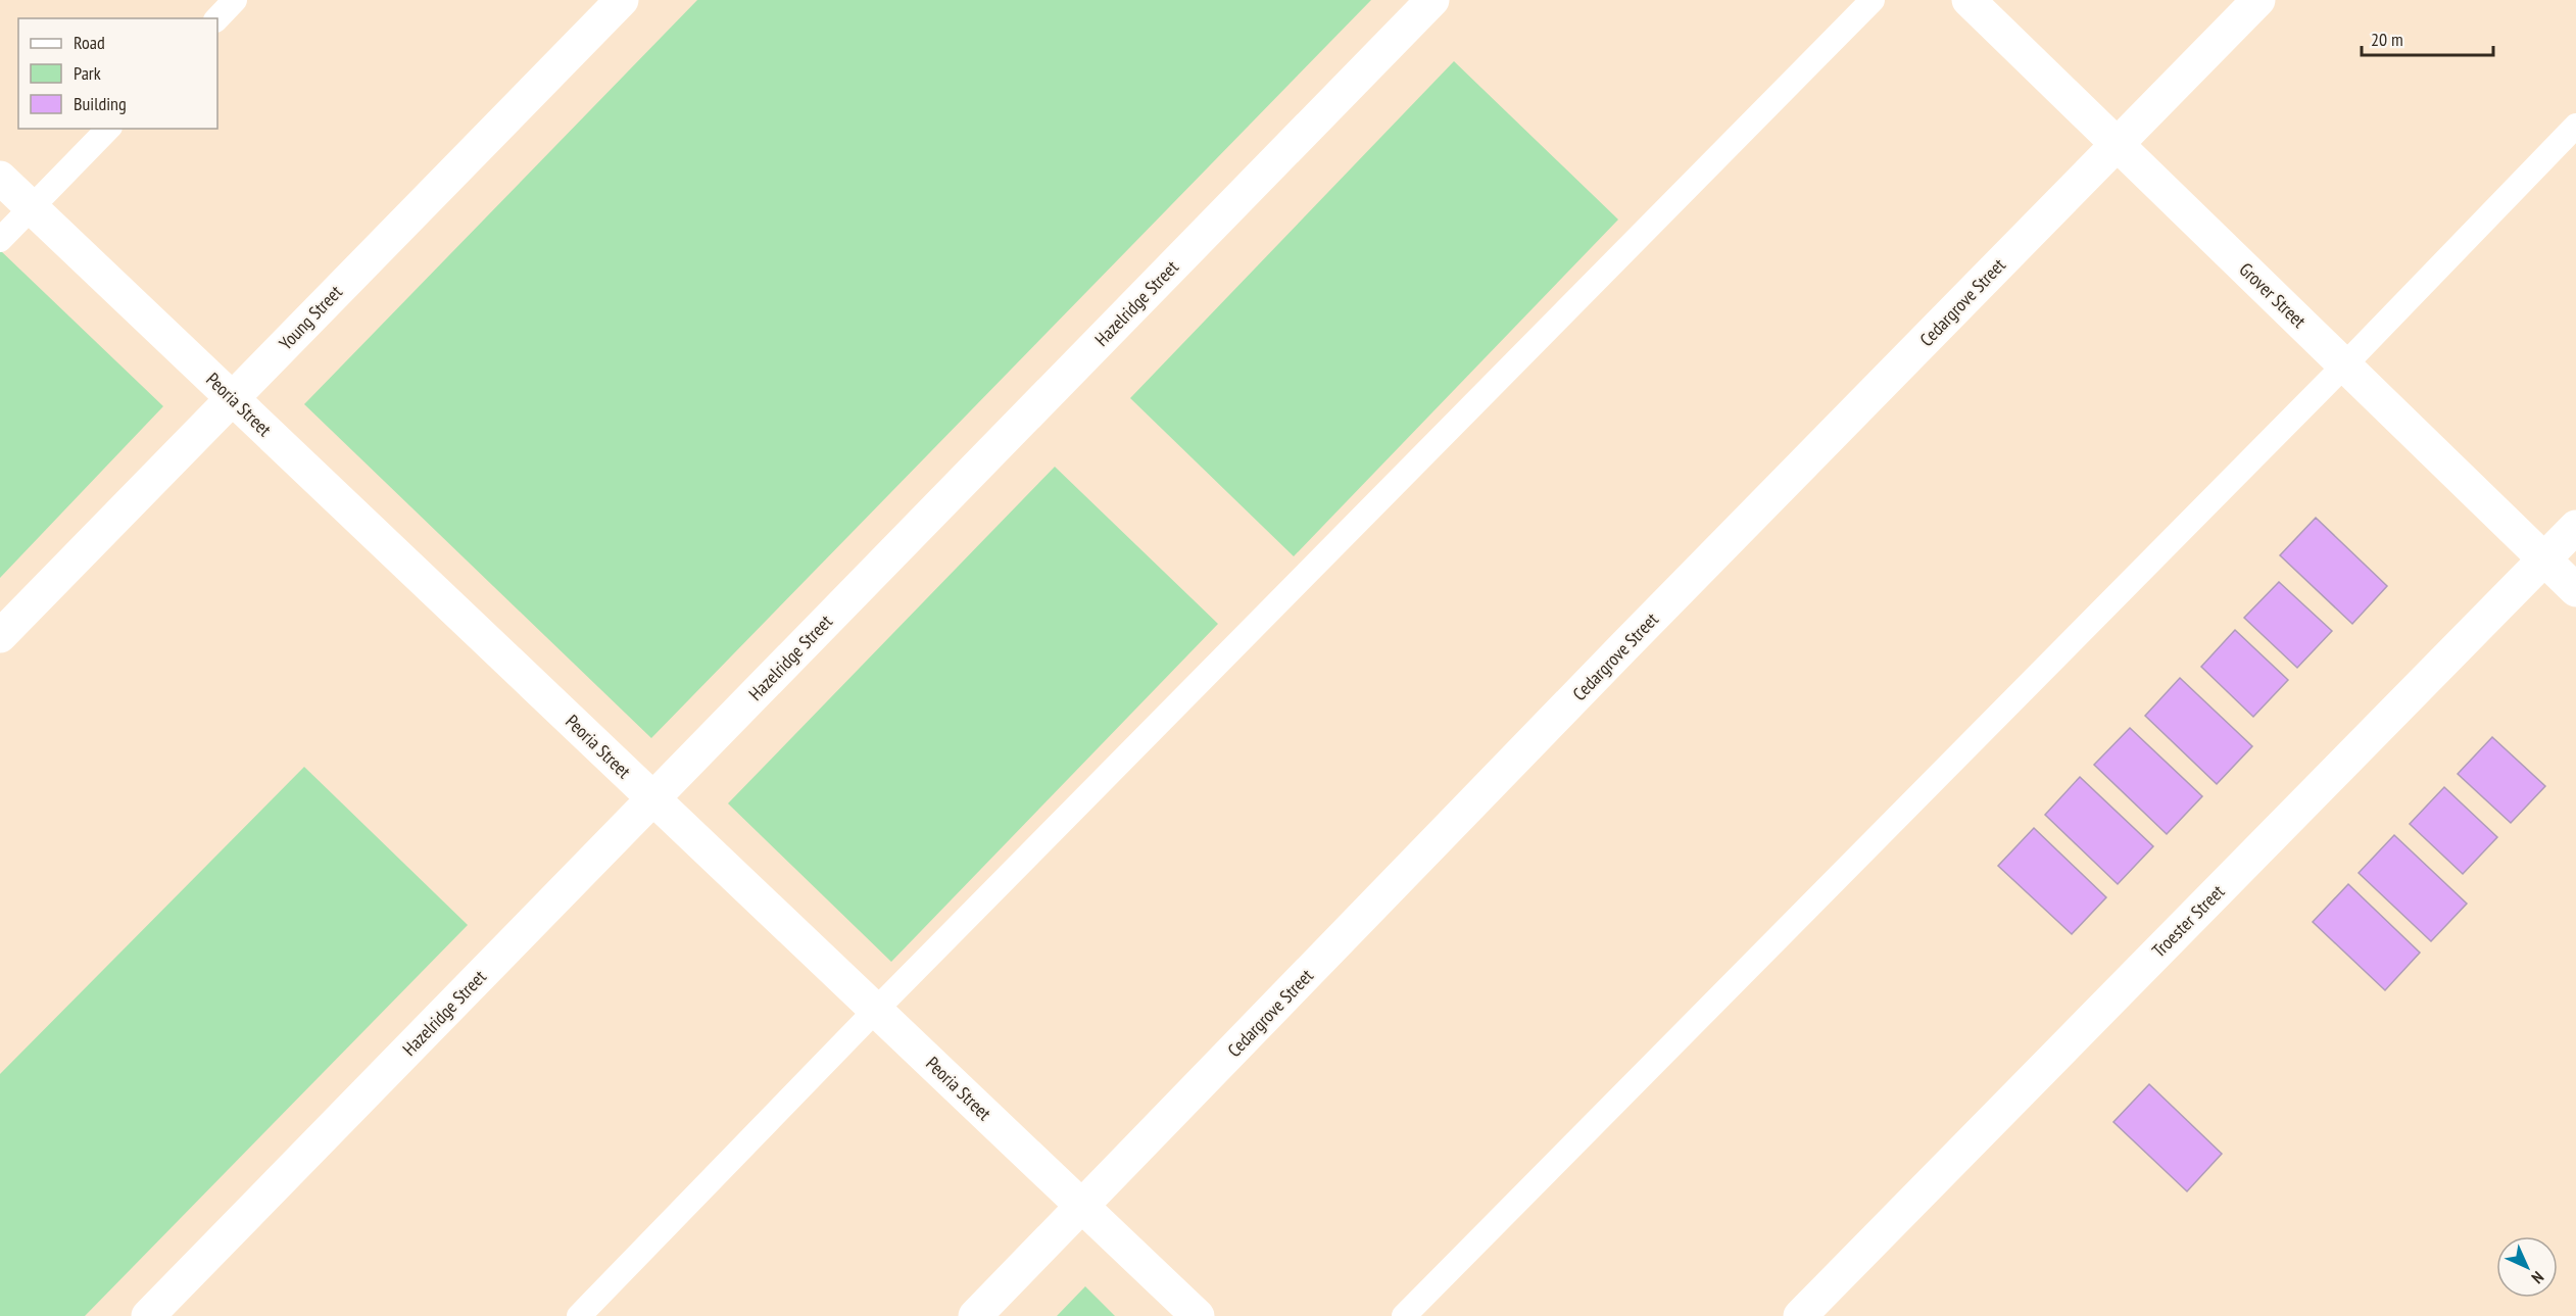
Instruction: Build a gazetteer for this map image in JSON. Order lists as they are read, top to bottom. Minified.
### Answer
{"streets":{"street":["Grover Street","Cedargrove Street","Hazelridge Street","Young Street","Peoria Street","Troester Street"]},"crossings":[["Grover Street","Cedargrove Street"],["Grover Street","Troester Street"],["Cedargrove Street","Peoria Street"],["Hazelridge Street","Peoria Street"],["Young Street","Peoria Street"]],"legend":["Road","Park","Building"],"scale_bar":"20 m","north":"bottom right"}
